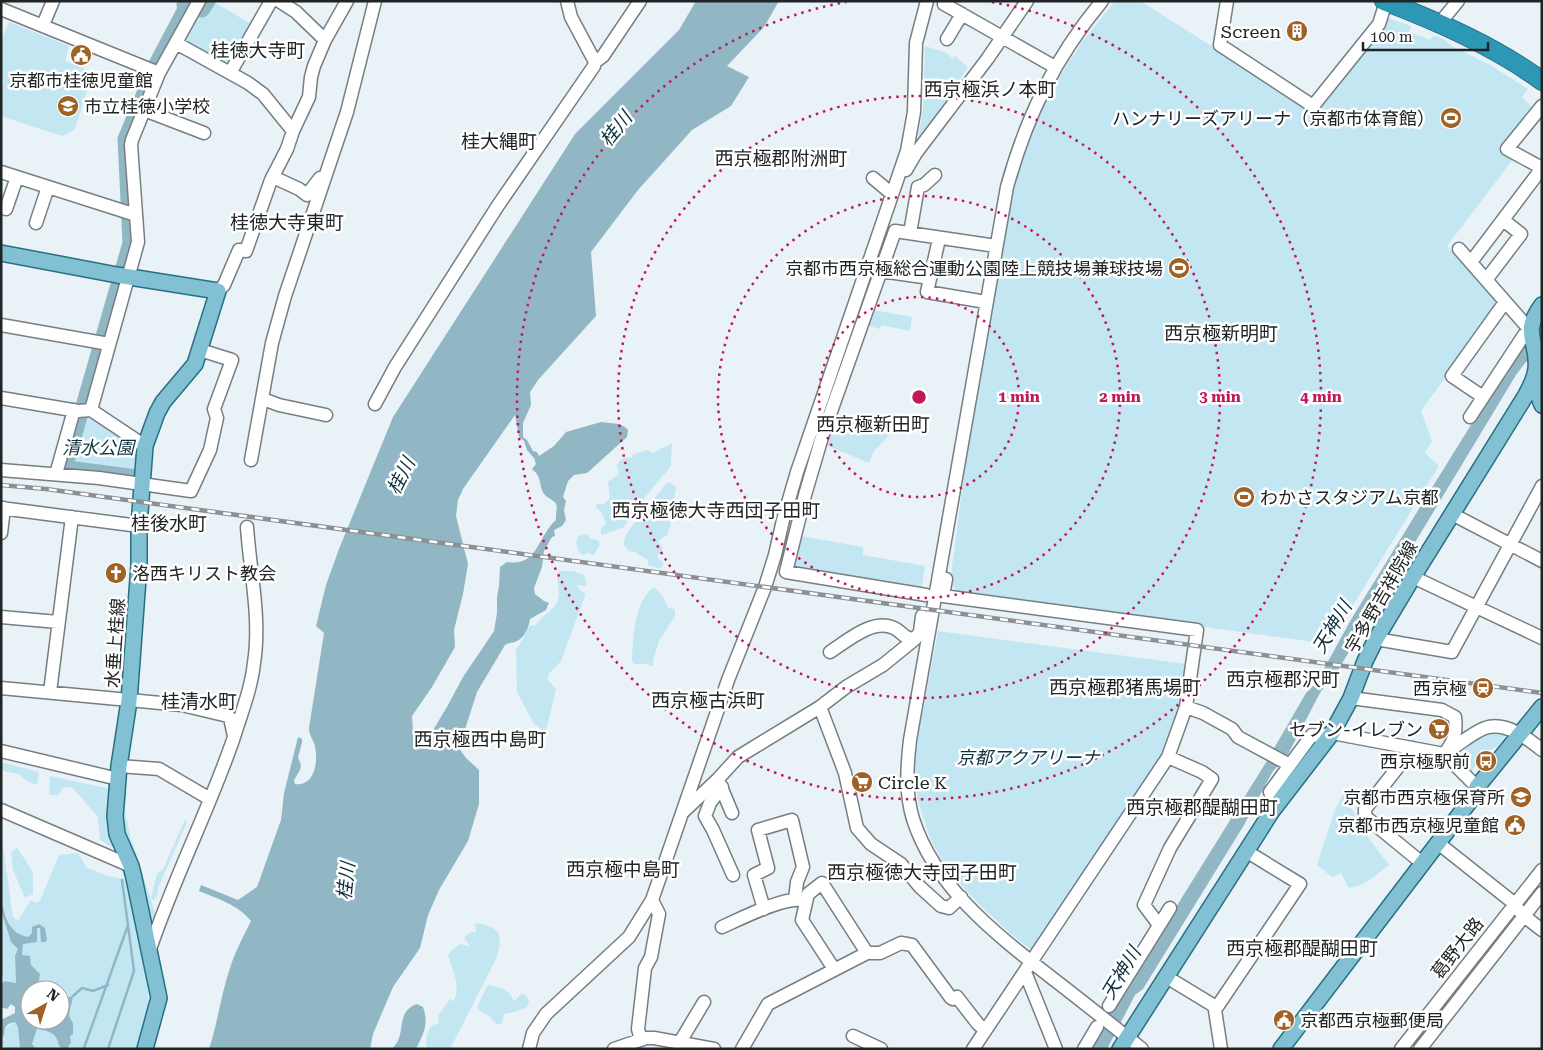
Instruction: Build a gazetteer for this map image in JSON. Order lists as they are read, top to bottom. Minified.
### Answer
{"streets":{"main road":["宇多野吉祥院線","水垂上桂線"],"street":["葛野大路"]},"districts":["桂徳大寺町","西京極浜ノ本町","桂大縄町","西京極郡附洲町","桂徳大寺東町","西京極新明町","西京極新田町","西京極徳大寺西団子田町","桂後水町","西京極郡沢町","西京極郡猪馬場町","西京極古浜町","桂清水町","西京極西中島町","西京極郡醍醐田町","西京極中島町","西京極徳大寺団子田町","西京極郡醍醐田町"],"water":["桂川","天神川"],"parks":["清水公園","京都アクアリーナ"],"places":{"building":["Screen"],"public building":["京都市桂徳児童館","京都市西京極児童館","京都西京極郵便局"],"school or university":["市立桂徳小学校","京都市西京極保育所"],"sports":["ハンナリーズアリーナ（京都市体育館）","京都市西京極総合運動公園陸上競技場兼球技場","わかさスタジアム京都"],"church":["洛西キリスト教会"],"station":["西京極"],"supermarket":["セブン-イレブン","Circle K"],"bus stop":["西京極駅前"]},"scale_bar":"100 m","north":"top right","rings":["1 min","2 min","3 min","4 min"]}
